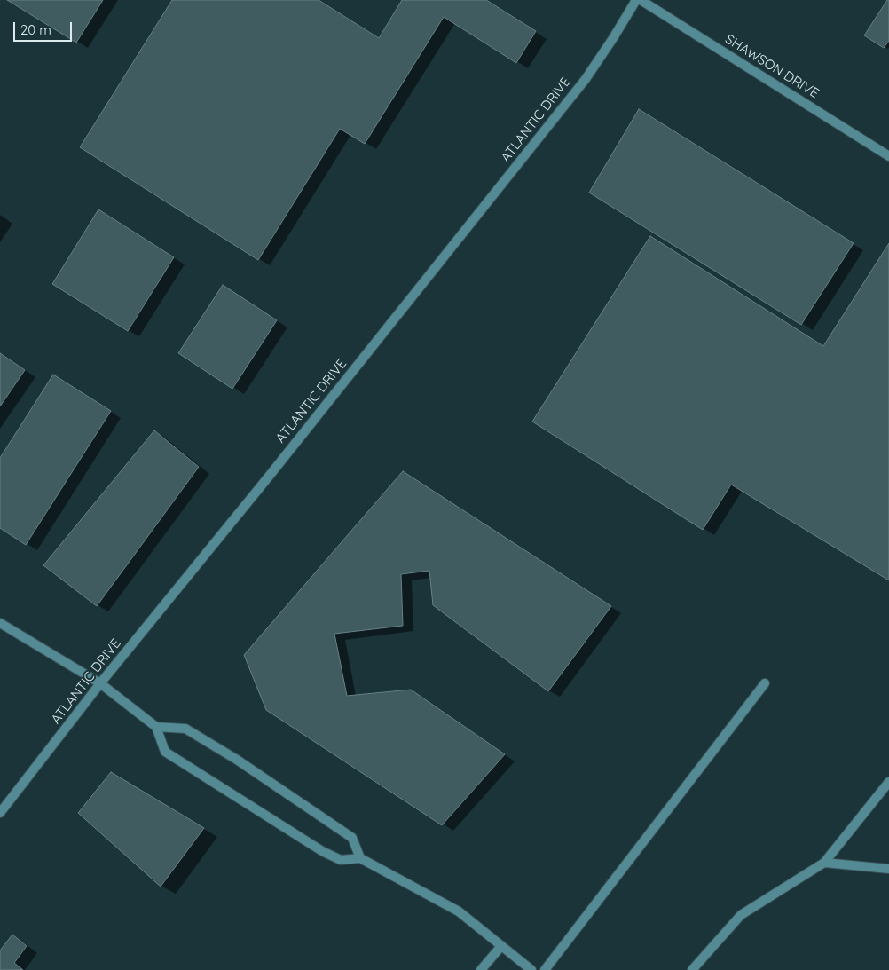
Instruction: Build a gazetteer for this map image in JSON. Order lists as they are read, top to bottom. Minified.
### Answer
{"streets":{"street":["SHAWSON DRIVE","ATLANTIC DRIVE"]},"scale_bar":"20 m"}
